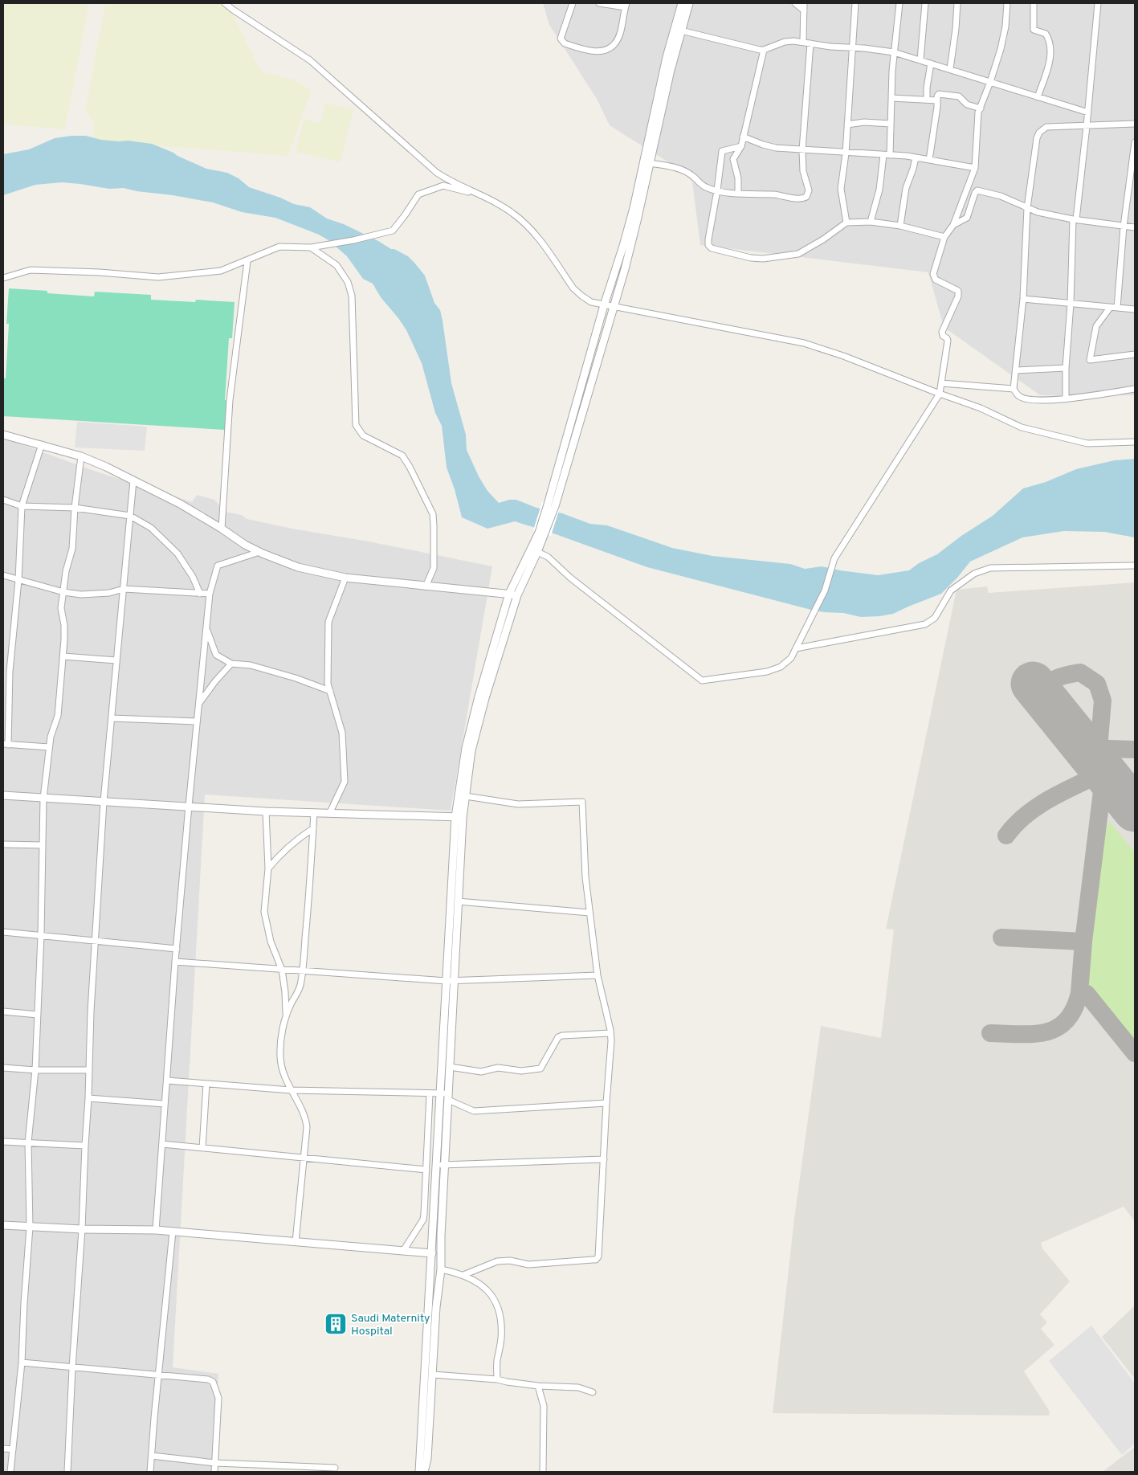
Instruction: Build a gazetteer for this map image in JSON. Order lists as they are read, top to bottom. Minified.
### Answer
{"places":{"building":["Saudi Maternity Hospital"]}}
